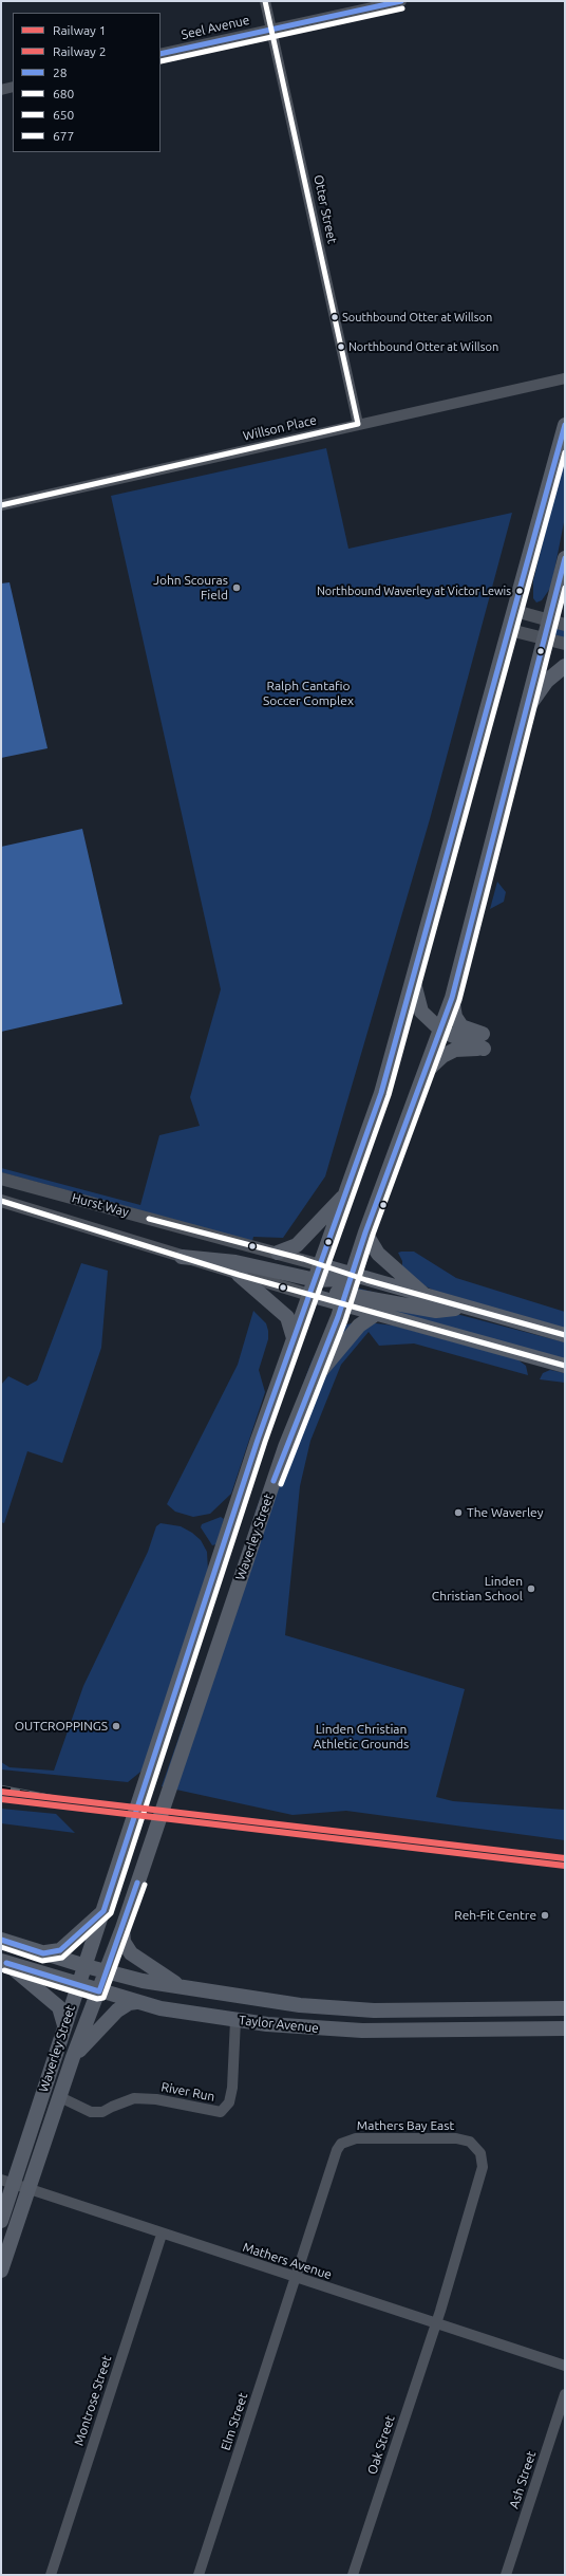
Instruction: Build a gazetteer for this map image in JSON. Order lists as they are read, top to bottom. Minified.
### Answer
{"streets":{"main road":["Waverley Street","Taylor Avenue"],"street":["Seel Avenue","Otter Street","Willson Place","Hurst Way","River Run","Mathers Bay East","Mathers Avenue","Montrose Street","Elm Street","Oak Street","Ash Street"]},"crossings":[["Seel Avenue","Otter Street"],["Otter Street","Willson Place"],["Hurst Way","Waverley Street"],["Waverley Street","Taylor Avenue"],["Waverley Street","River Run"],["Waverley Street","Mathers Avenue"],["Taylor Avenue","River Run"],["Mathers Bay East","Mathers Avenue"],["Mathers Bay East","Elm Street"],["Mathers Bay East","Oak Street"],["Mathers Avenue","Montrose Street"],["Mathers Avenue","Elm Street"],["Mathers Avenue","Oak Street"]],"parks":["Ralph Cantafio Soccer Complex","Linden Christian Athletic Grounds"],"places":["Southbound Otter at Willson","Northbound Otter at Willson","John Scouras Field","Northbound Waverley at Victor Lewis","The Waverley","Linden Christian School","OUTCROPPINGS","Reh-Fit Centre"],"lines":["transit line 28","transit line 650","transit line 680","transit line 677","rail line 2","rail line 1"],"legend":["Railway 1","Railway 2","28","680","650","677"]}
